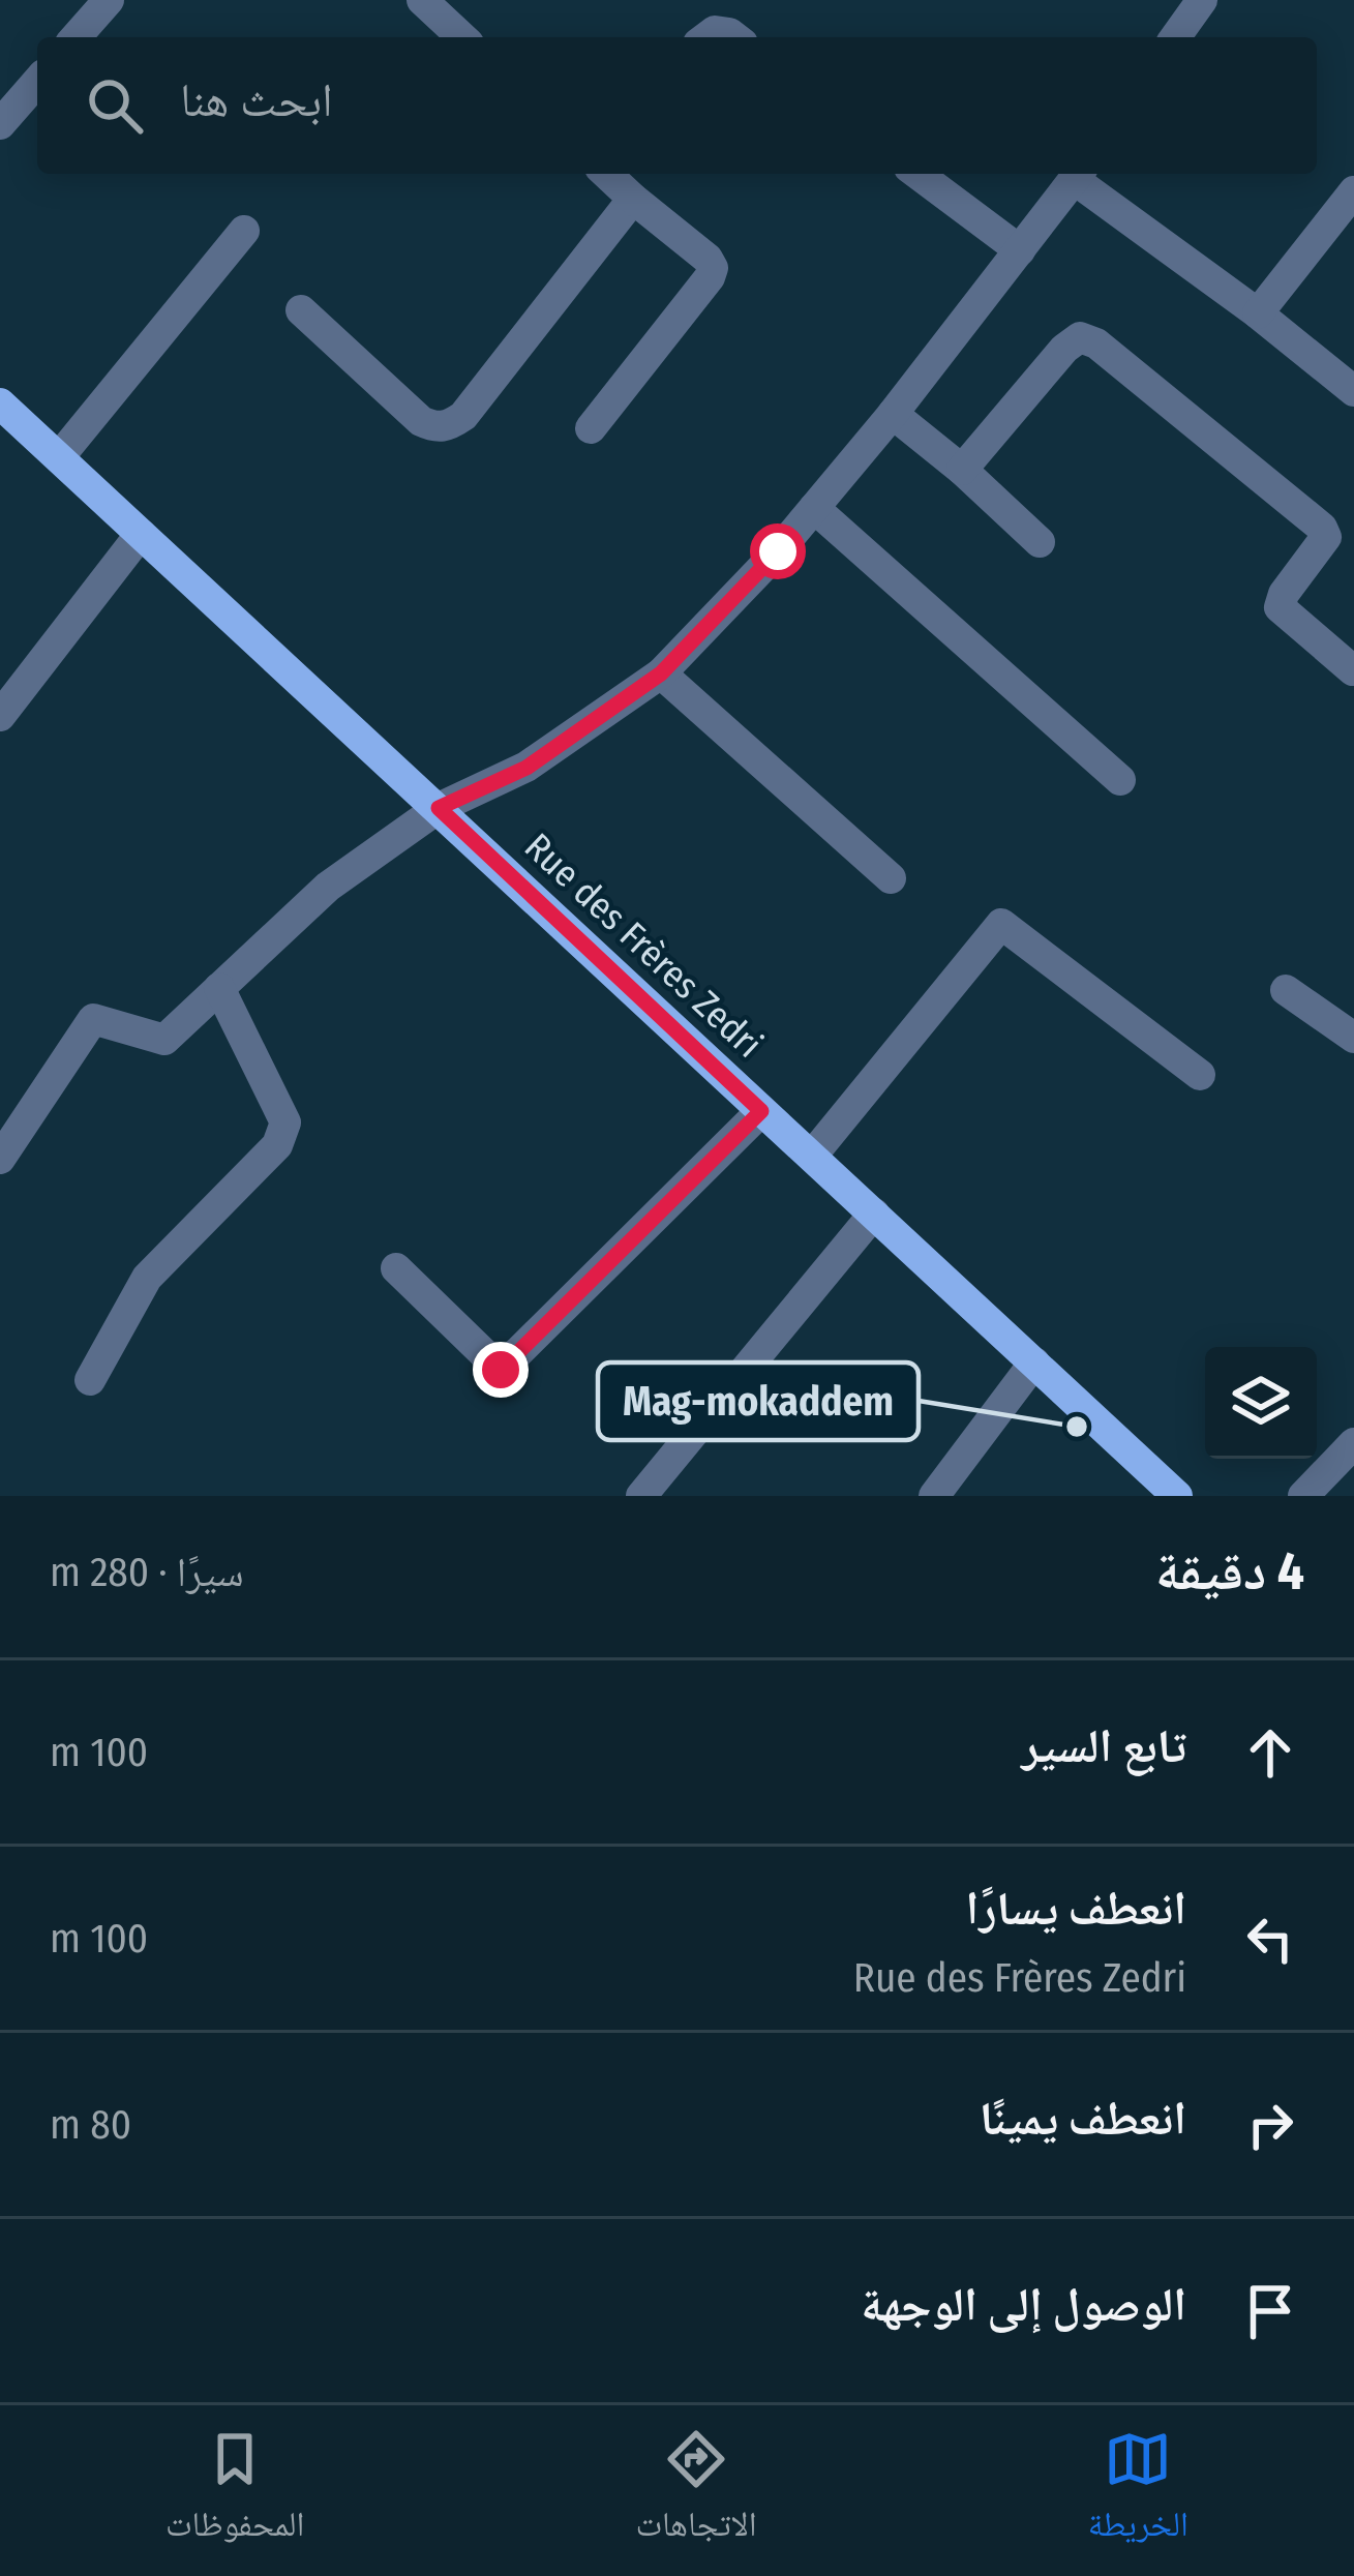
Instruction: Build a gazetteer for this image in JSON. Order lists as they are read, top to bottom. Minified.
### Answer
{"streets":{"main road":["Rue des Frères Zedri"]},"places":["Mag-mokaddem"],"page":{"search":"ابحث هنا","heading":["4 دقيقة","سيرًا · 280 m"],"list":[["تابع السير","100 m"],["انعطف يسارًا","Rue des Frères Zedri","100 m"],["انعطف يمينًا","80 m"],"الوصول إلى الوجهة"],"nav":["الخريطة","الاتجاهات","المحفوظات"]}}
